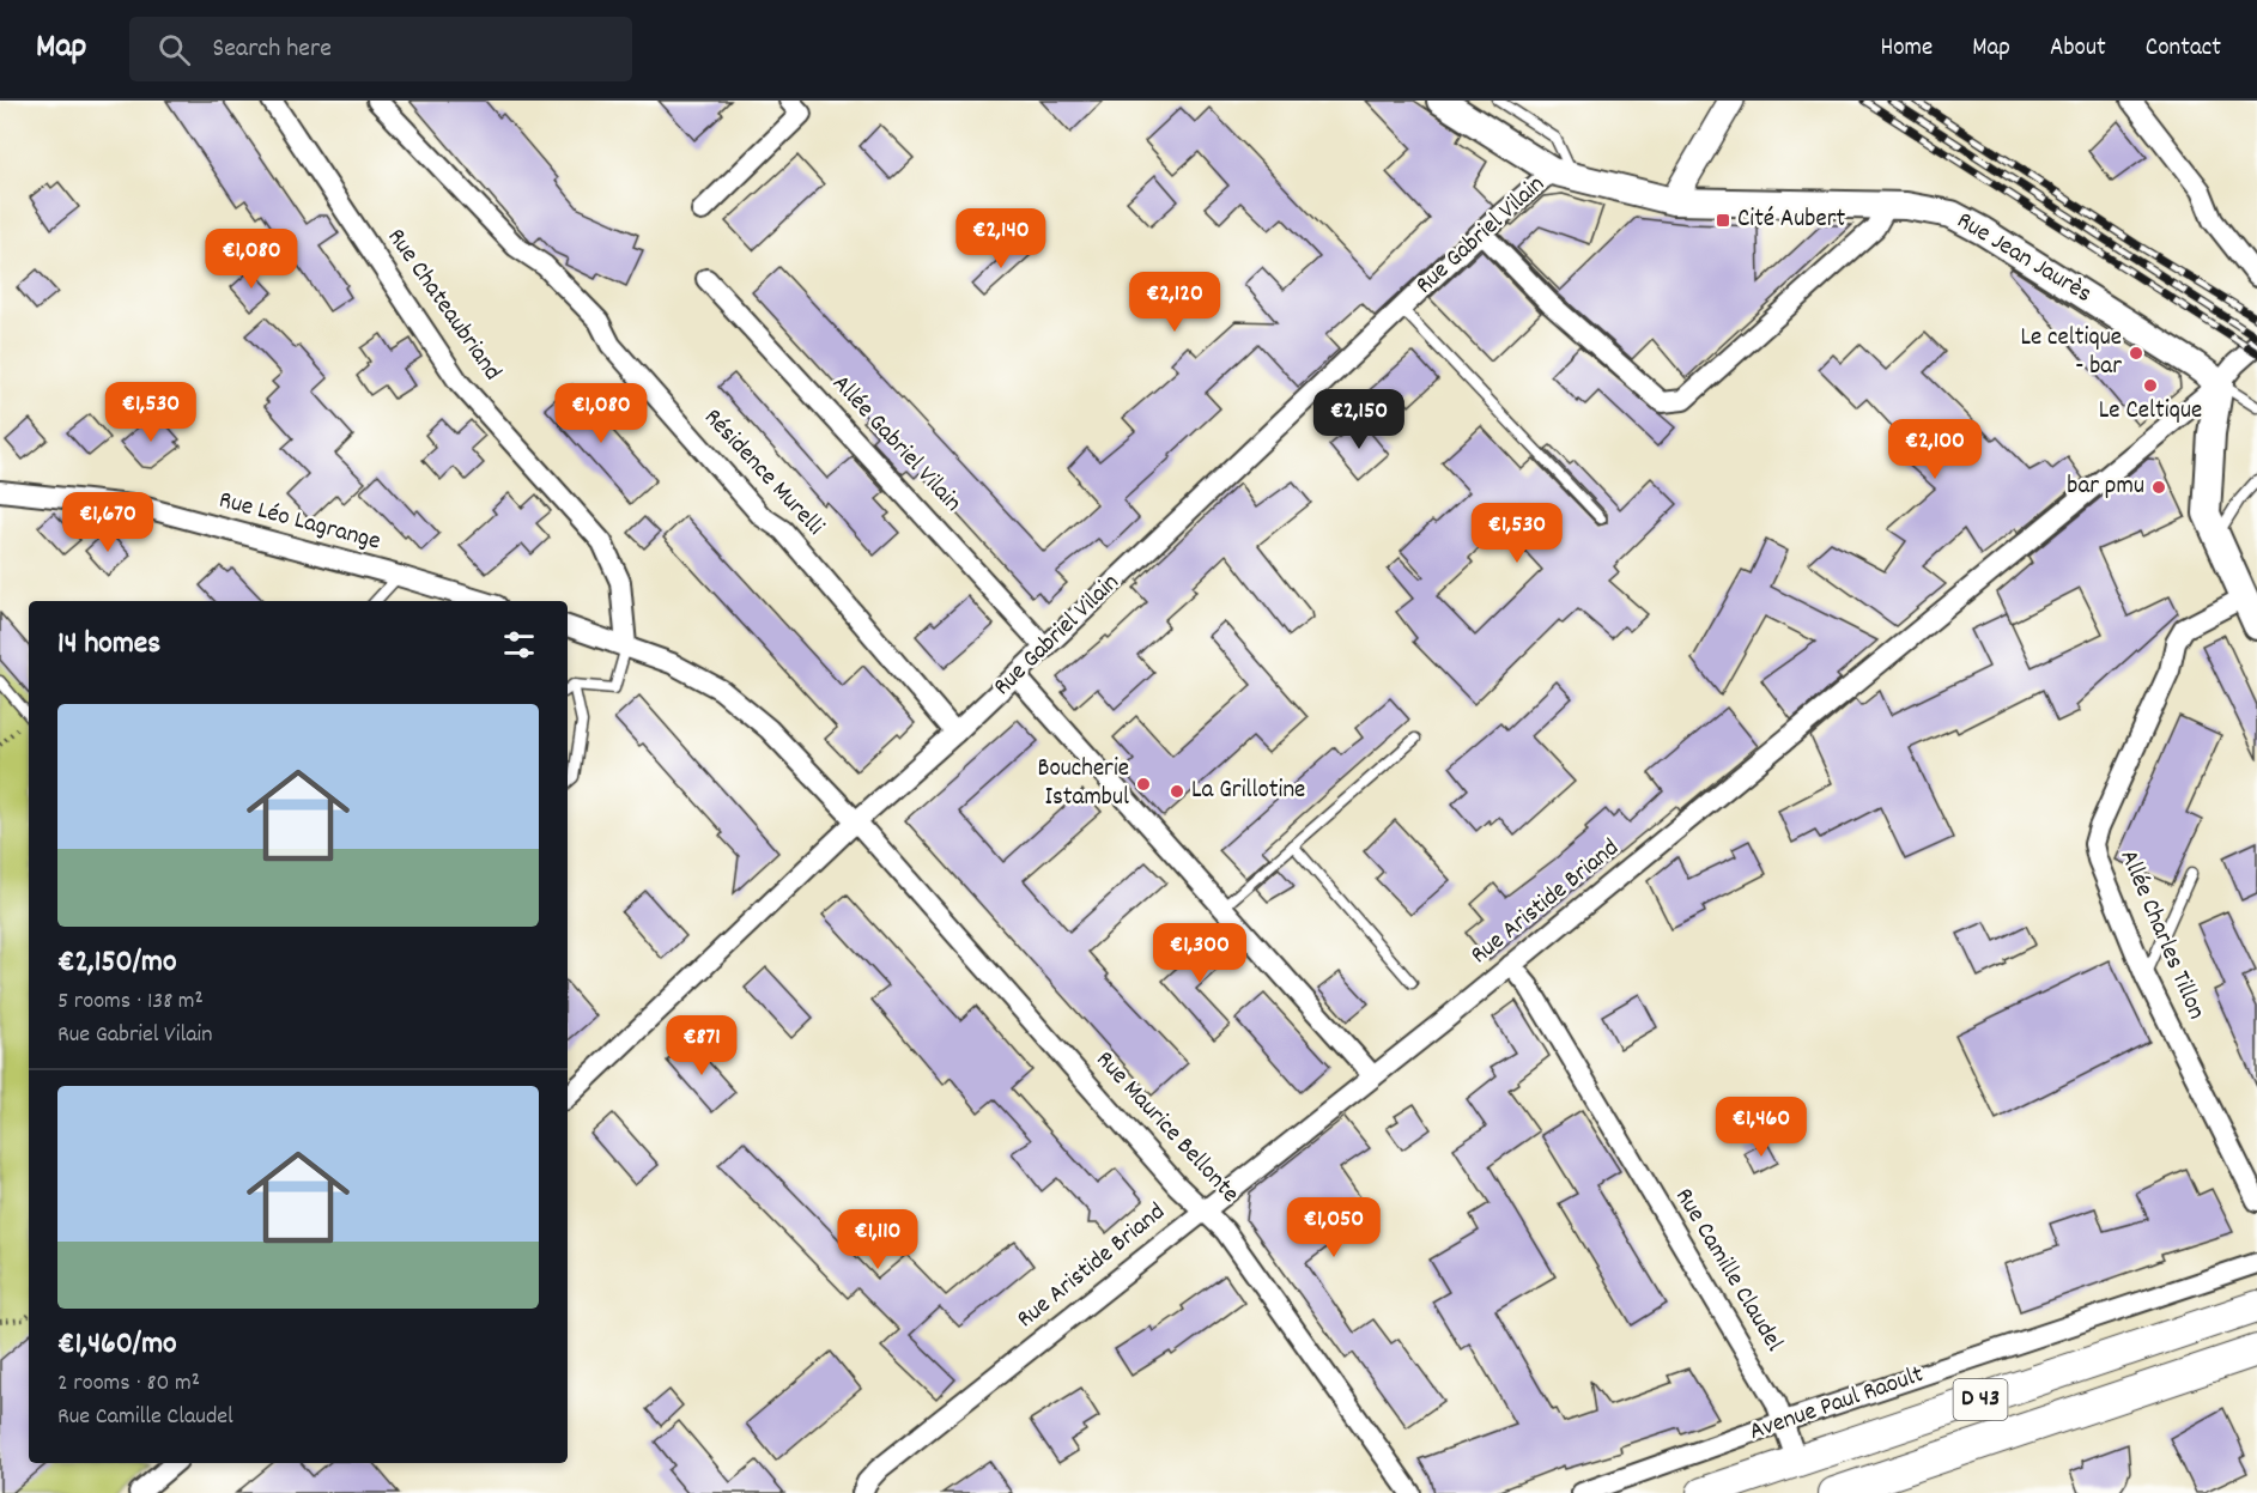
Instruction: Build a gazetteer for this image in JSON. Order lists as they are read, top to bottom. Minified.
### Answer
{"streets":{"main road":["Rue Jean Jaurès","D 43","Avenue Paul Raoult"],"street":["Rue Gabriel Vilain","Rue Chateaubriand","Allée Gabriel Vilain","Résidence Murelli","Rue Léo Lagrange","Rue Aristide Briand","Allée Charles Tillon","Rue Maurice Bellonte","Rue Camille Claudel"]},"crossings":[["Rue Gabriel Vilain","Rue Jean Jaurès"],["Rue Gabriel Vilain","Allée Gabriel Vilain"],["Rue Gabriel Vilain","Résidence Murelli"],["Rue Gabriel Vilain","Rue Maurice Bellonte"],["Rue Jean Jaurès","Rue Aristide Briand"],["Rue Aristide Briand","Rue Maurice Bellonte"],["Rue Aristide Briand","Rue Camille Claudel"],["Rue Camille Claudel","Avenue Paul Raoult"]],"places":{"transit":["Cité Aubert"],"other":["Le celtique - bar","Le Celtique","bar pmu","Boucherie Istambul","La Grillotine"]},"page":{"header":"Map","search":"Search here","nav":["Home","Map","About","Contact"],"price":["€2,140","€1,080","€2,120","€1,530","€1,080","€2,150","€2,100","€1,670","€1,530","€1,300","€871","€1,460","€1,050","€1,110"],"heading":"14 homes","list":[{"name":"€2,150/mo","note":"5 rooms · 138 m² · Rue Gabriel Vilain"},{"name":"€1,460/mo","note":"2 rooms · 80 m² · Rue Camille Claudel"}]}}
